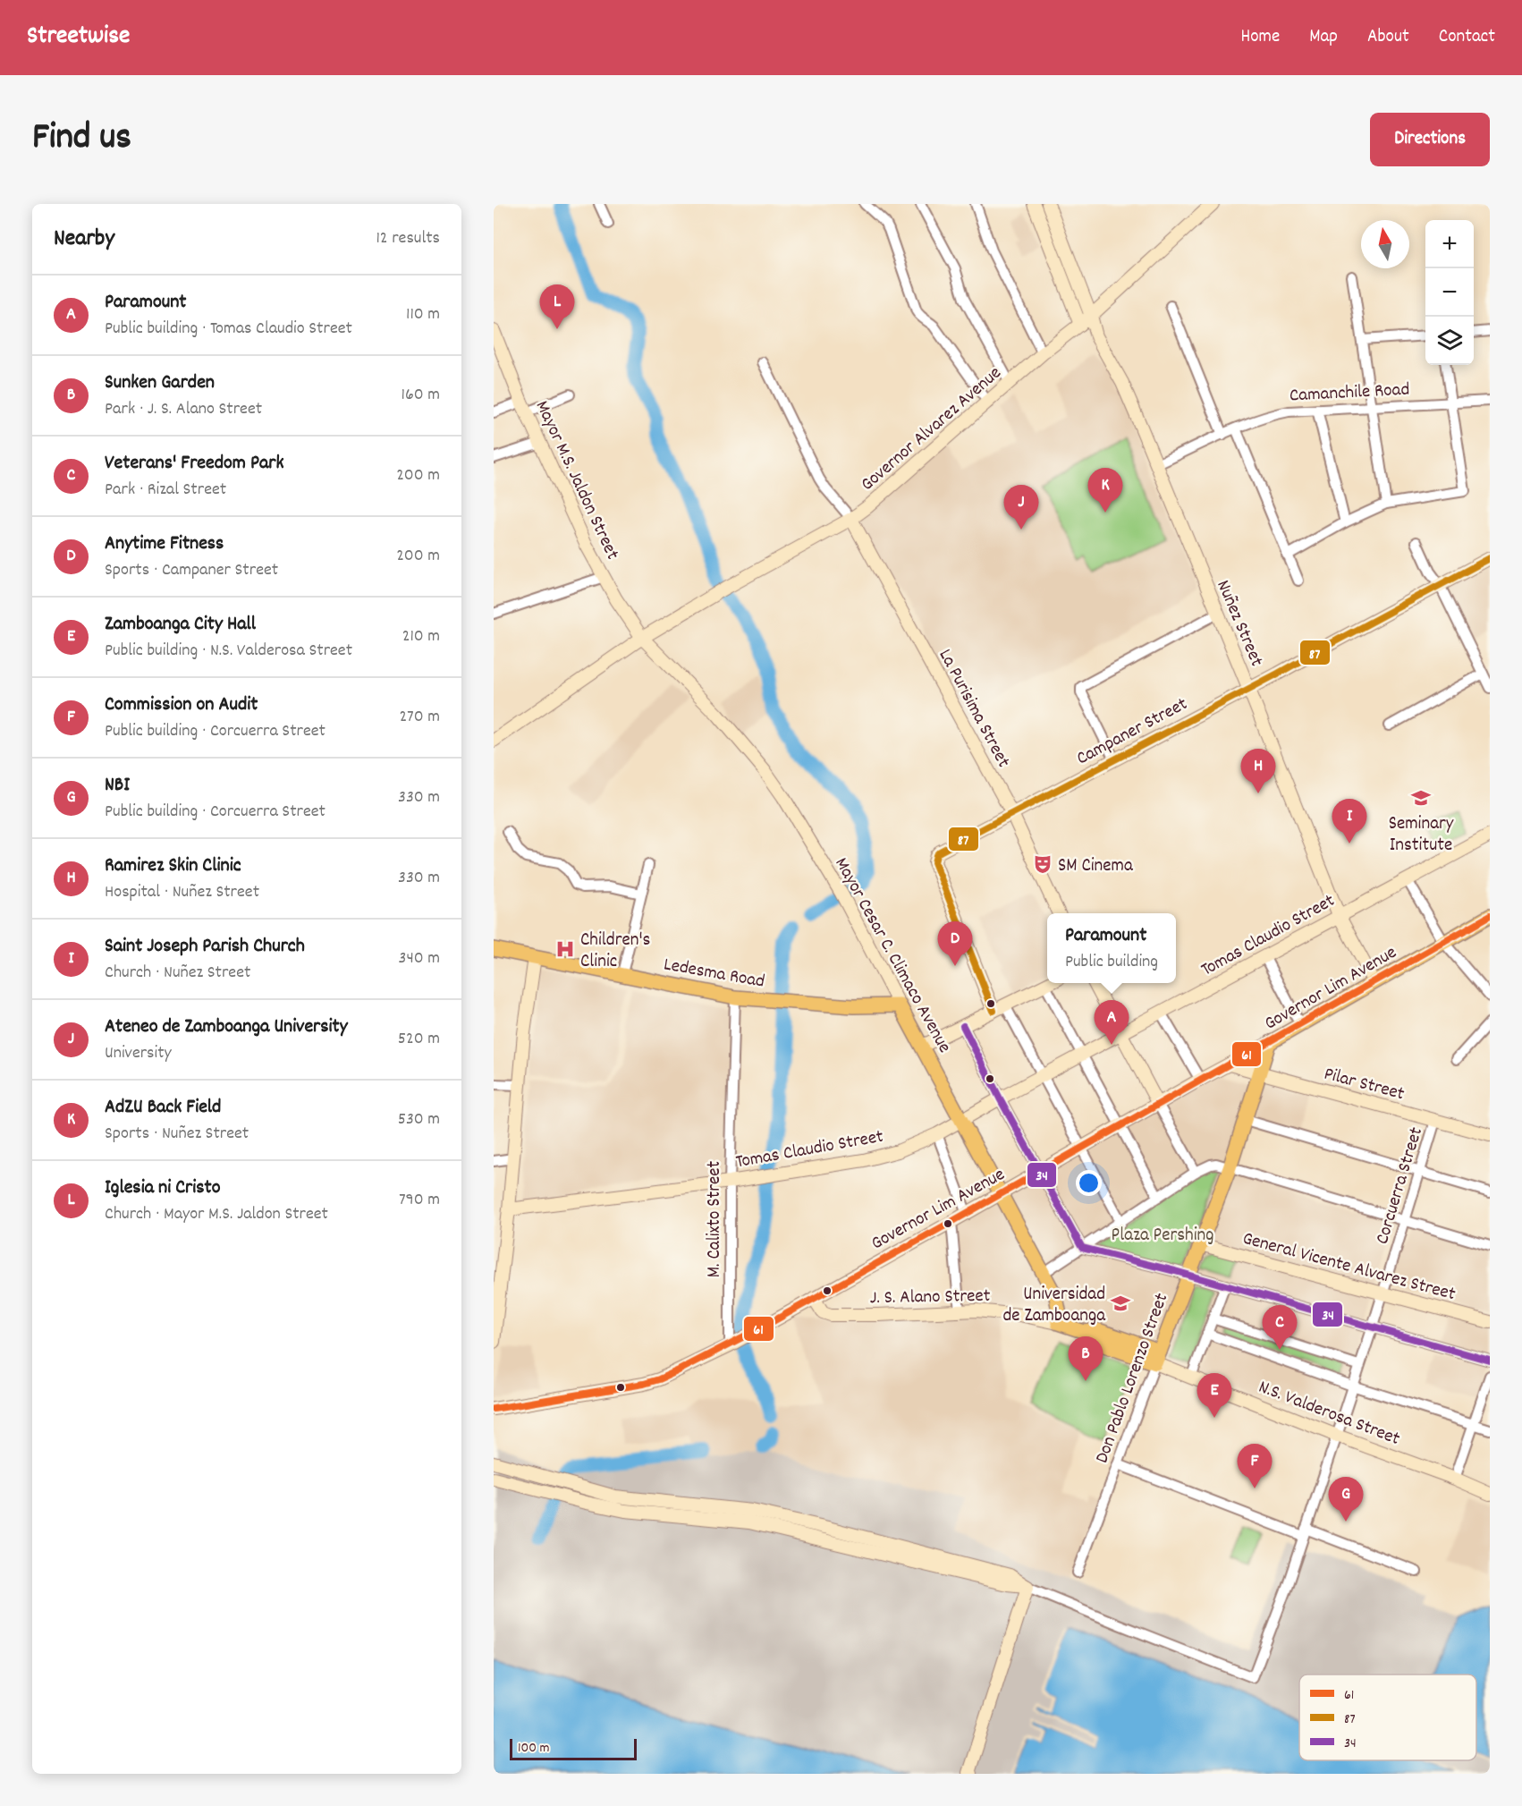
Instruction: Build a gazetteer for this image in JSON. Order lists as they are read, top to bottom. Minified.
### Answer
{"streets":{"main road":["Governor Alvarez Avenue","Mayor M.S. Jaldon Street","Nuñez Street","La Purisima Street","Campaner Street","Tomas Claudio Street","Mayor Cesar C. Climaco Avenue","Ledesma Road","Governor Lim Avenue","Pilar Street","General Vicente Alvarez Street","J. S. Alano Street","Don Pablo Lorenzo Street","N.S. Valderosa Street"],"street":["Camanchile Road","Corcuerra Street","M. Calixto Street"]},"crossings":[["Camanchile Road","Nuñez Street"],["Governor Alvarez Avenue","Mayor M.S. Jaldon Street"],["Governor Alvarez Avenue","Nuñez Street"],["Governor Alvarez Avenue","La Purisima Street"],["Governor Alvarez Avenue","Mayor Cesar C. Climaco Avenue"],["Mayor M.S. Jaldon Street","Mayor Cesar C. Climaco Avenue"],["Nuñez Street","Campaner Street"],["Nuñez Street","Tomas Claudio Street"],["Nuñez Street","Governor Lim Avenue"],["La Purisima Street","Campaner Street"],["Tomas Claudio Street","Mayor Cesar C. Climaco Avenue"],["Tomas Claudio Street","M. Calixto Street"],["Mayor Cesar C. Climaco Avenue","Ledesma Road"],["Mayor Cesar C. Climaco Avenue","Governor Lim Avenue"],["Mayor Cesar C. Climaco Avenue","J. S. Alano Street"],["Ledesma Road","M. Calixto Street"],["Governor Lim Avenue","Pilar Street"],["Governor Lim Avenue","M. Calixto Street"],["Governor Lim Avenue","J. S. Alano Street"],["Governor Lim Avenue","Don Pablo Lorenzo Street"],["Pilar Street","Corcuerra Street"],["Pilar Street","Don Pablo Lorenzo Street"],["Corcuerra Street","General Vicente Alvarez Street"],["Corcuerra Street","N.S. Valderosa Street"],["General Vicente Alvarez Street","Don Pablo Lorenzo Street"],["J. S. Alano Street","Don Pablo Lorenzo Street"],["J. S. Alano Street","N.S. Valderosa Street"],["Don Pablo Lorenzo Street","N.S. Valderosa Street"]],"parks":["Plaza Pershing"],"places":{"school or university":["Seminary Institute","Universidad de Zamboanga"],"theatre":["SM Cinema"],"hospital":["Children's Clinic"]},"lines":["transit line 87","transit line 61","transit line 34"],"legend":["61","87","34"],"scale_bar":"100 m","north":"top","page":{"header":"Streetwise","nav":["Home","Map","About","Contact"],"title":"Find us","buttons":"Directions","heading":["Nearby","12 results"],"map_buttons":["+","−"],"list":[{"mark":"A","name":"Paramount","note":"Public building · Tomas Claudio Street","value":"110 m"},{"mark":"B","name":"Sunken Garden","note":"Park · J. S. Alano Street","value":"160 m"},{"mark":"C","name":"Veterans' Freedom Park","note":"Park · Rizal Street","value":"200 m"},{"mark":"D","name":"Anytime Fitness","note":"Sports · Campaner Street","value":"200 m"},{"mark":"E","name":"Zamboanga City Hall","note":"Public building · N.S. Valderosa Street","value":"210 m"},{"mark":"F","name":"Commission on Audit","note":"Public building · Corcuerra Street","value":"270 m"},{"mark":"G","name":"NBI","note":"Public building · Corcuerra Street","value":"330 m"},{"mark":"H","name":"Ramirez Skin Clinic","note":"Hospital · Nuñez Street","value":"330 m"},{"mark":"I","name":"Saint Joseph Parish Church","note":"Church · Nuñez Street","value":"340 m"},{"mark":"J","name":"Ateneo de Zamboanga University","note":"University","value":"520 m"},{"mark":"K","name":"AdZU Back Field","note":"Sports · Nuñez Street","value":"530 m"},{"mark":"L","name":"Iglesia ni Cristo","note":"Church · Mayor M.S. Jaldon Street","value":"790 m"}],"pins":["L","K","J","H","I","D","A","C","B","E","F","G"],"popup":["Paramount","Public building"],"scale":"100 m"}}
